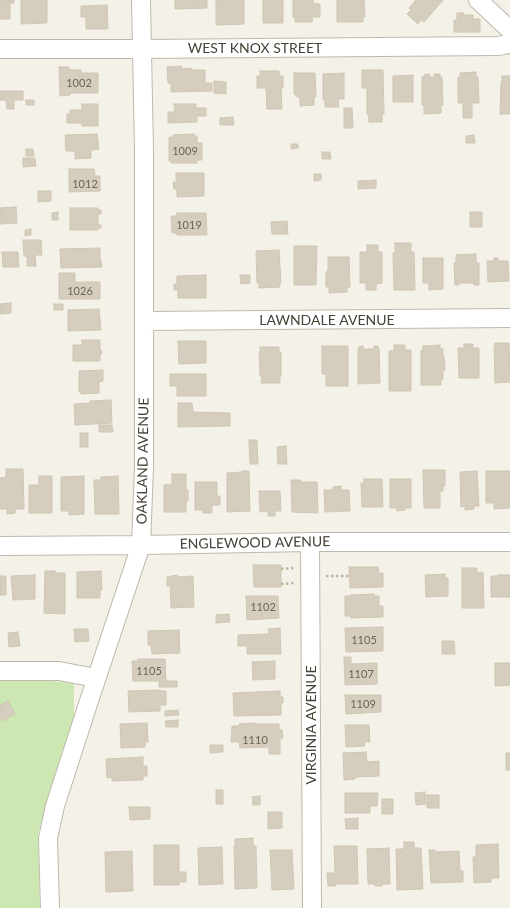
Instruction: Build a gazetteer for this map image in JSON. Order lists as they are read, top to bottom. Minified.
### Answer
{"streets":{"street":["WEST KNOX STREET","LAWNDALE AVENUE","OAKLAND AVENUE","ENGLEWOOD AVENUE","VIRGINIA AVENUE"]},"crossings":[["WEST KNOX STREET","OAKLAND AVENUE"],["LAWNDALE AVENUE","OAKLAND AVENUE"],["OAKLAND AVENUE","ENGLEWOOD AVENUE"],["ENGLEWOOD AVENUE","VIRGINIA AVENUE"]],"house_numbers":["1002","1009","1012","1019","1026","1102","1105","1105","1107","1109","1110"]}
